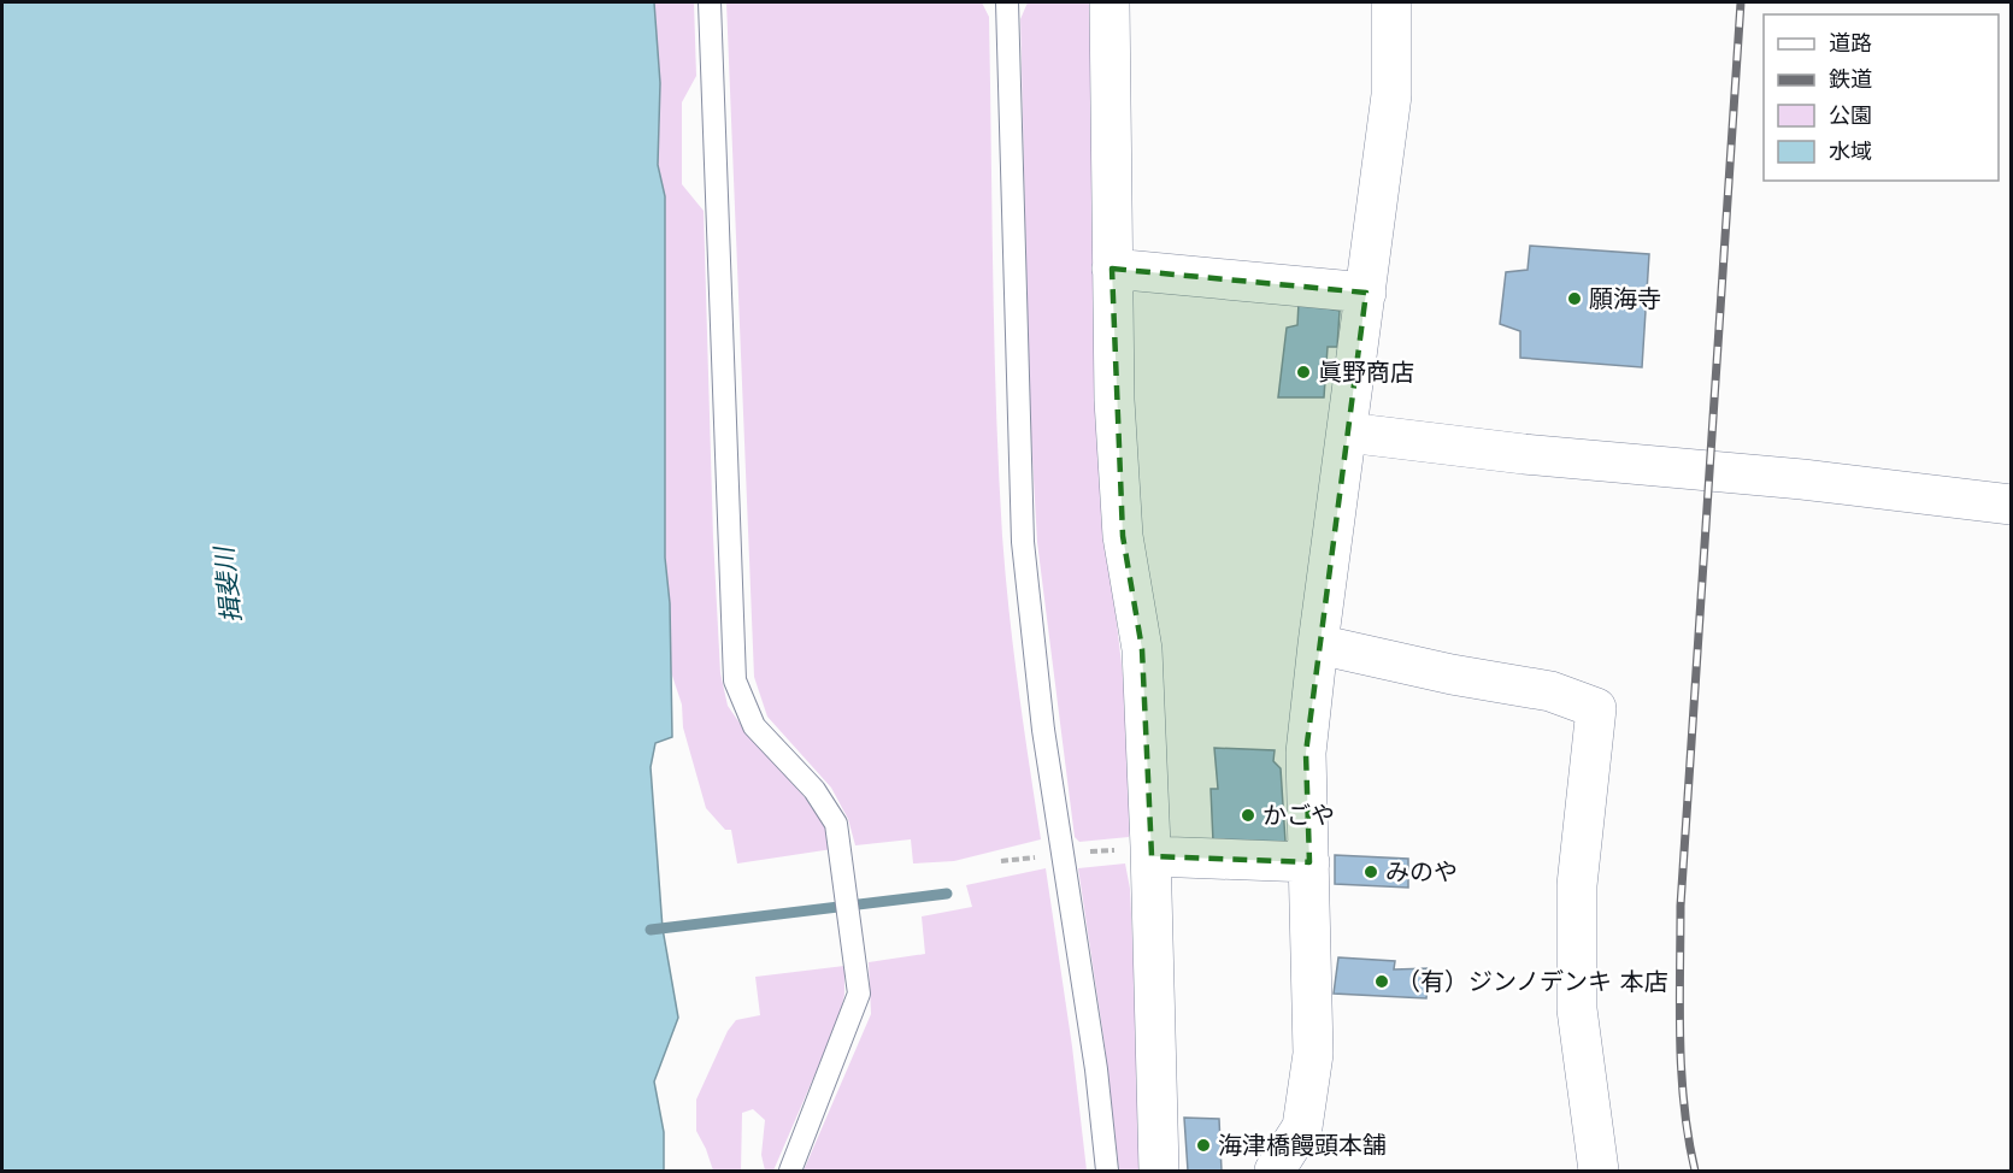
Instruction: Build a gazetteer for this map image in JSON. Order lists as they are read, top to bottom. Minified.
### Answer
{"water":["揖斐川"],"places":["願海寺","眞野商店","かごや","みのや","（有）ジンノデンキ 本店","海津橋饅頭本舗"],"legend":["道路","鉄道","公園","水域"]}
